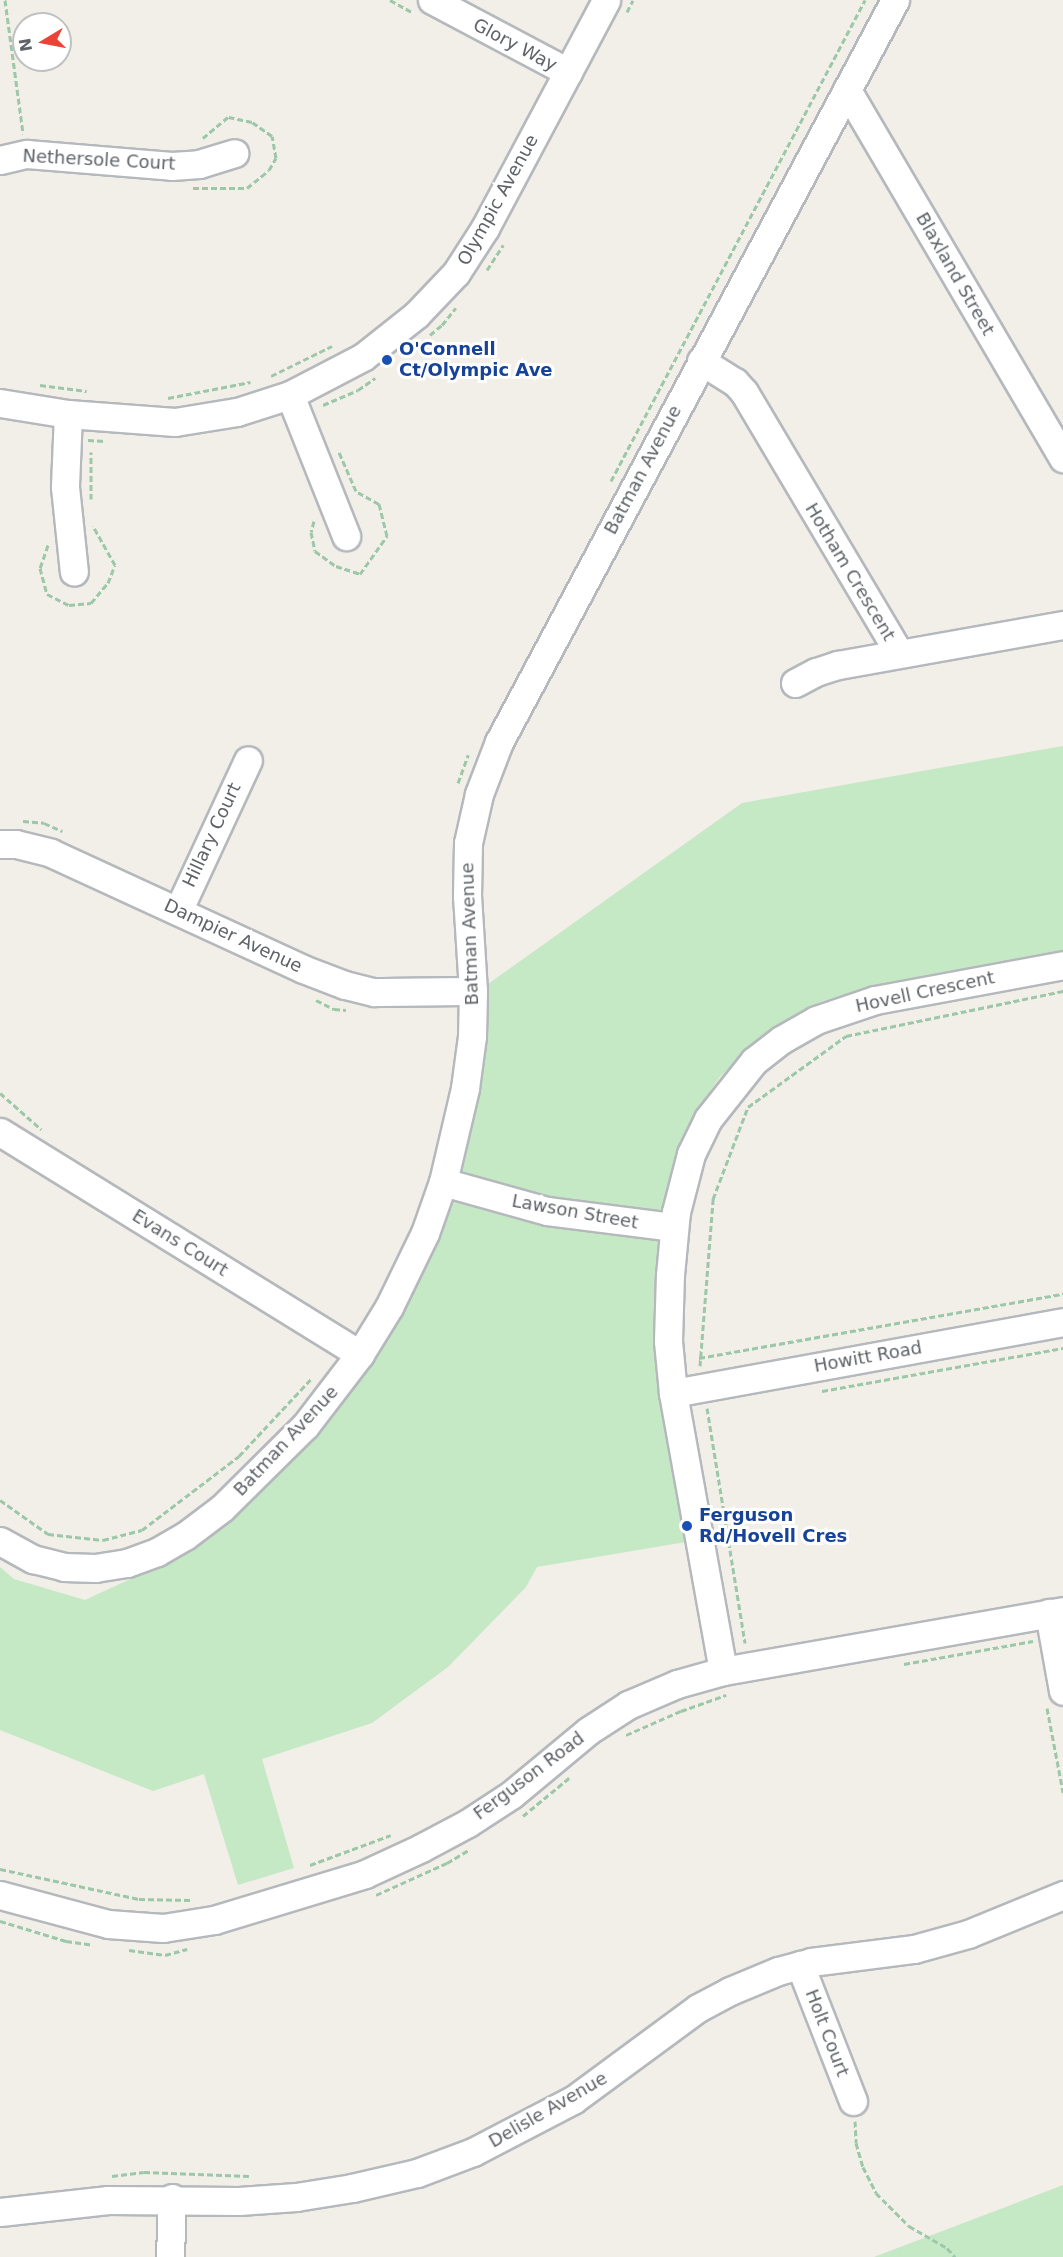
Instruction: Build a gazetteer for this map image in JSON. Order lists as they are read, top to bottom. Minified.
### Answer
{"streets":{"street":["Glory Way","Nethersole Court","Olympic Avenue","Blaxland Street","Batman Avenue","Hotham Crescent","Hillary Court","Dampier Avenue","Hovell Crescent","Lawson Street","Evans Court","Howitt Road","Ferguson Road","Holt Court","Delisle Avenue"]},"crossings":[["Glory Way","Olympic Avenue"],["Blaxland Street","Batman Avenue"],["Batman Avenue","Hotham Crescent"],["Batman Avenue","Dampier Avenue"],["Batman Avenue","Lawson Street"],["Batman Avenue","Evans Court"],["Hillary Court","Dampier Avenue"],["Hovell Crescent","Lawson Street"],["Hovell Crescent","Howitt Road"],["Hovell Crescent","Ferguson Road"],["Holt Court","Delisle Avenue"]],"places":["O'Connell Ct/Olympic Ave","Ferguson Rd/Hovell Cres"],"north":"left"}
